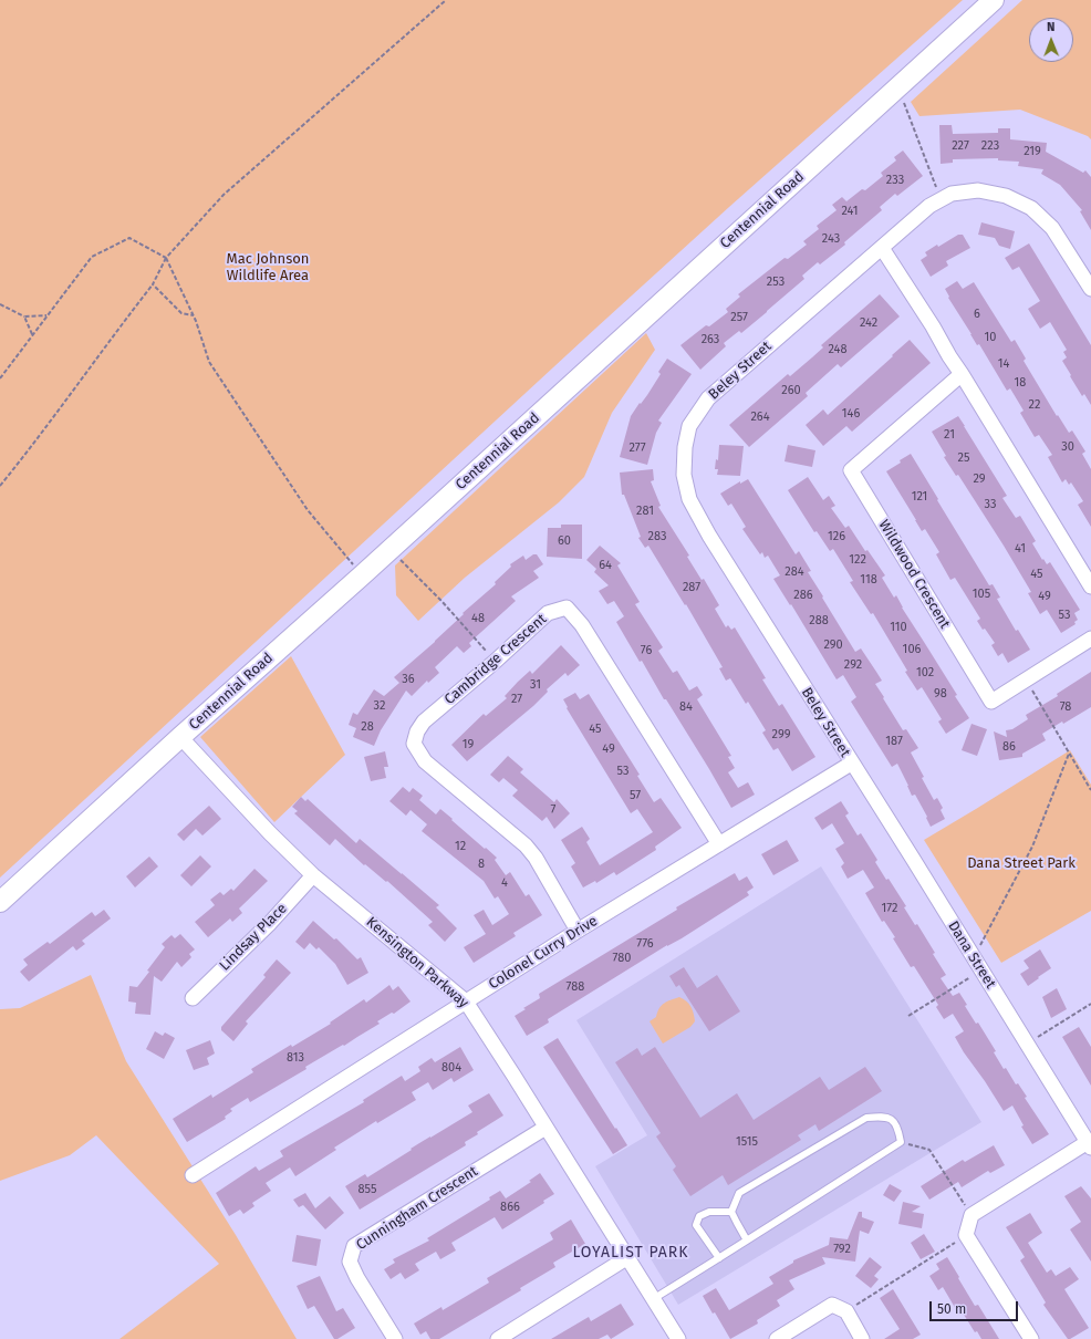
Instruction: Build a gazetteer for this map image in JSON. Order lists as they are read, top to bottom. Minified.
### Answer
{"streets":{"main road":["Centennial Road"],"street":["Beley Street","Wildwood Crescent","Cambridge Crescent","Lindsay Place","Colonel Curry Drive","Dana Street","Kensington Parkway","Cunningham Crescent"]},"crossings":[["Centennial Road","Kensington Parkway"],["Beley Street","Colonel Curry Drive"],["Beley Street","Dana Street"],["Cambridge Crescent","Colonel Curry Drive"],["Lindsay Place","Kensington Parkway"],["Colonel Curry Drive","Dana Street"],["Colonel Curry Drive","Kensington Parkway"],["Kensington Parkway","Cunningham Crescent"]],"districts":["LOYALIST PARK"],"parks":["Mac Johnson Wildlife Area","Dana Street Park"],"house_numbers":["227","223","219","233","241","243","253","6","257","242","10","263","248","14","18","260","22","146","264","21","30","277","25","29","121","33","281","283","126","60","41","122","64","284","45","118","287","105","286","49","53","48","288","110","290","106","76","292","102","36","31","98","27","32","84","78","28","45","299","187","19","86","49","53","57","7","12","8","4","172","776","780","788","813","804","1515","855","866","792"],"scale_bar":"50 m","north":"top"}
